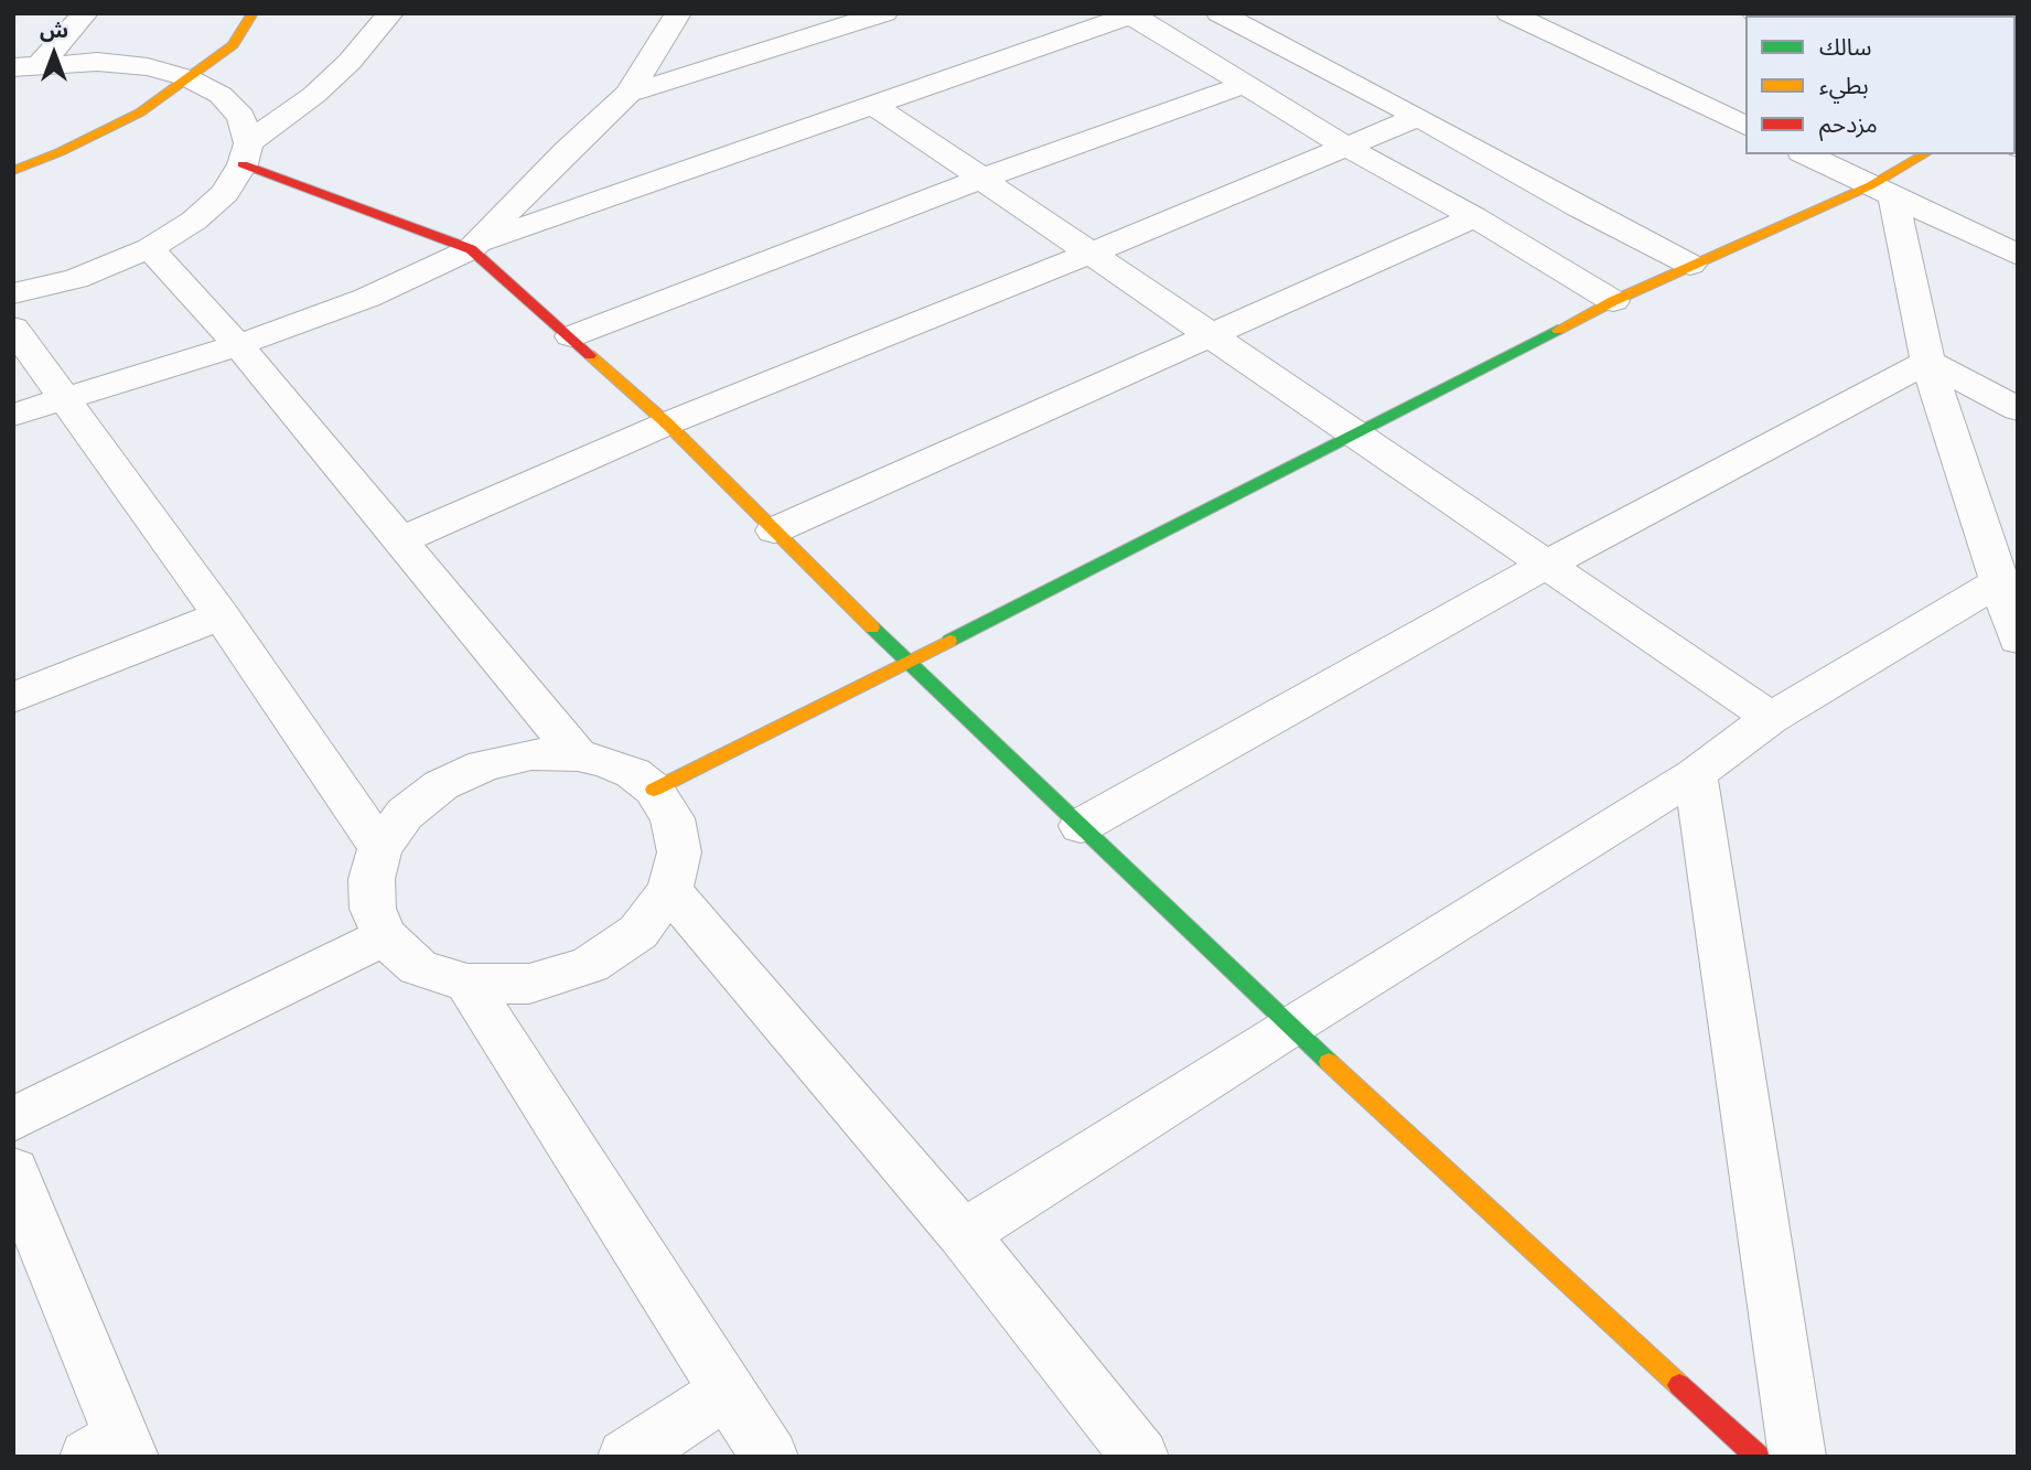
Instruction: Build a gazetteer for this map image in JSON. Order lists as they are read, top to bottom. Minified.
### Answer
{"legend":["سالك","بطيء","مزدحم"],"north":"top"}
